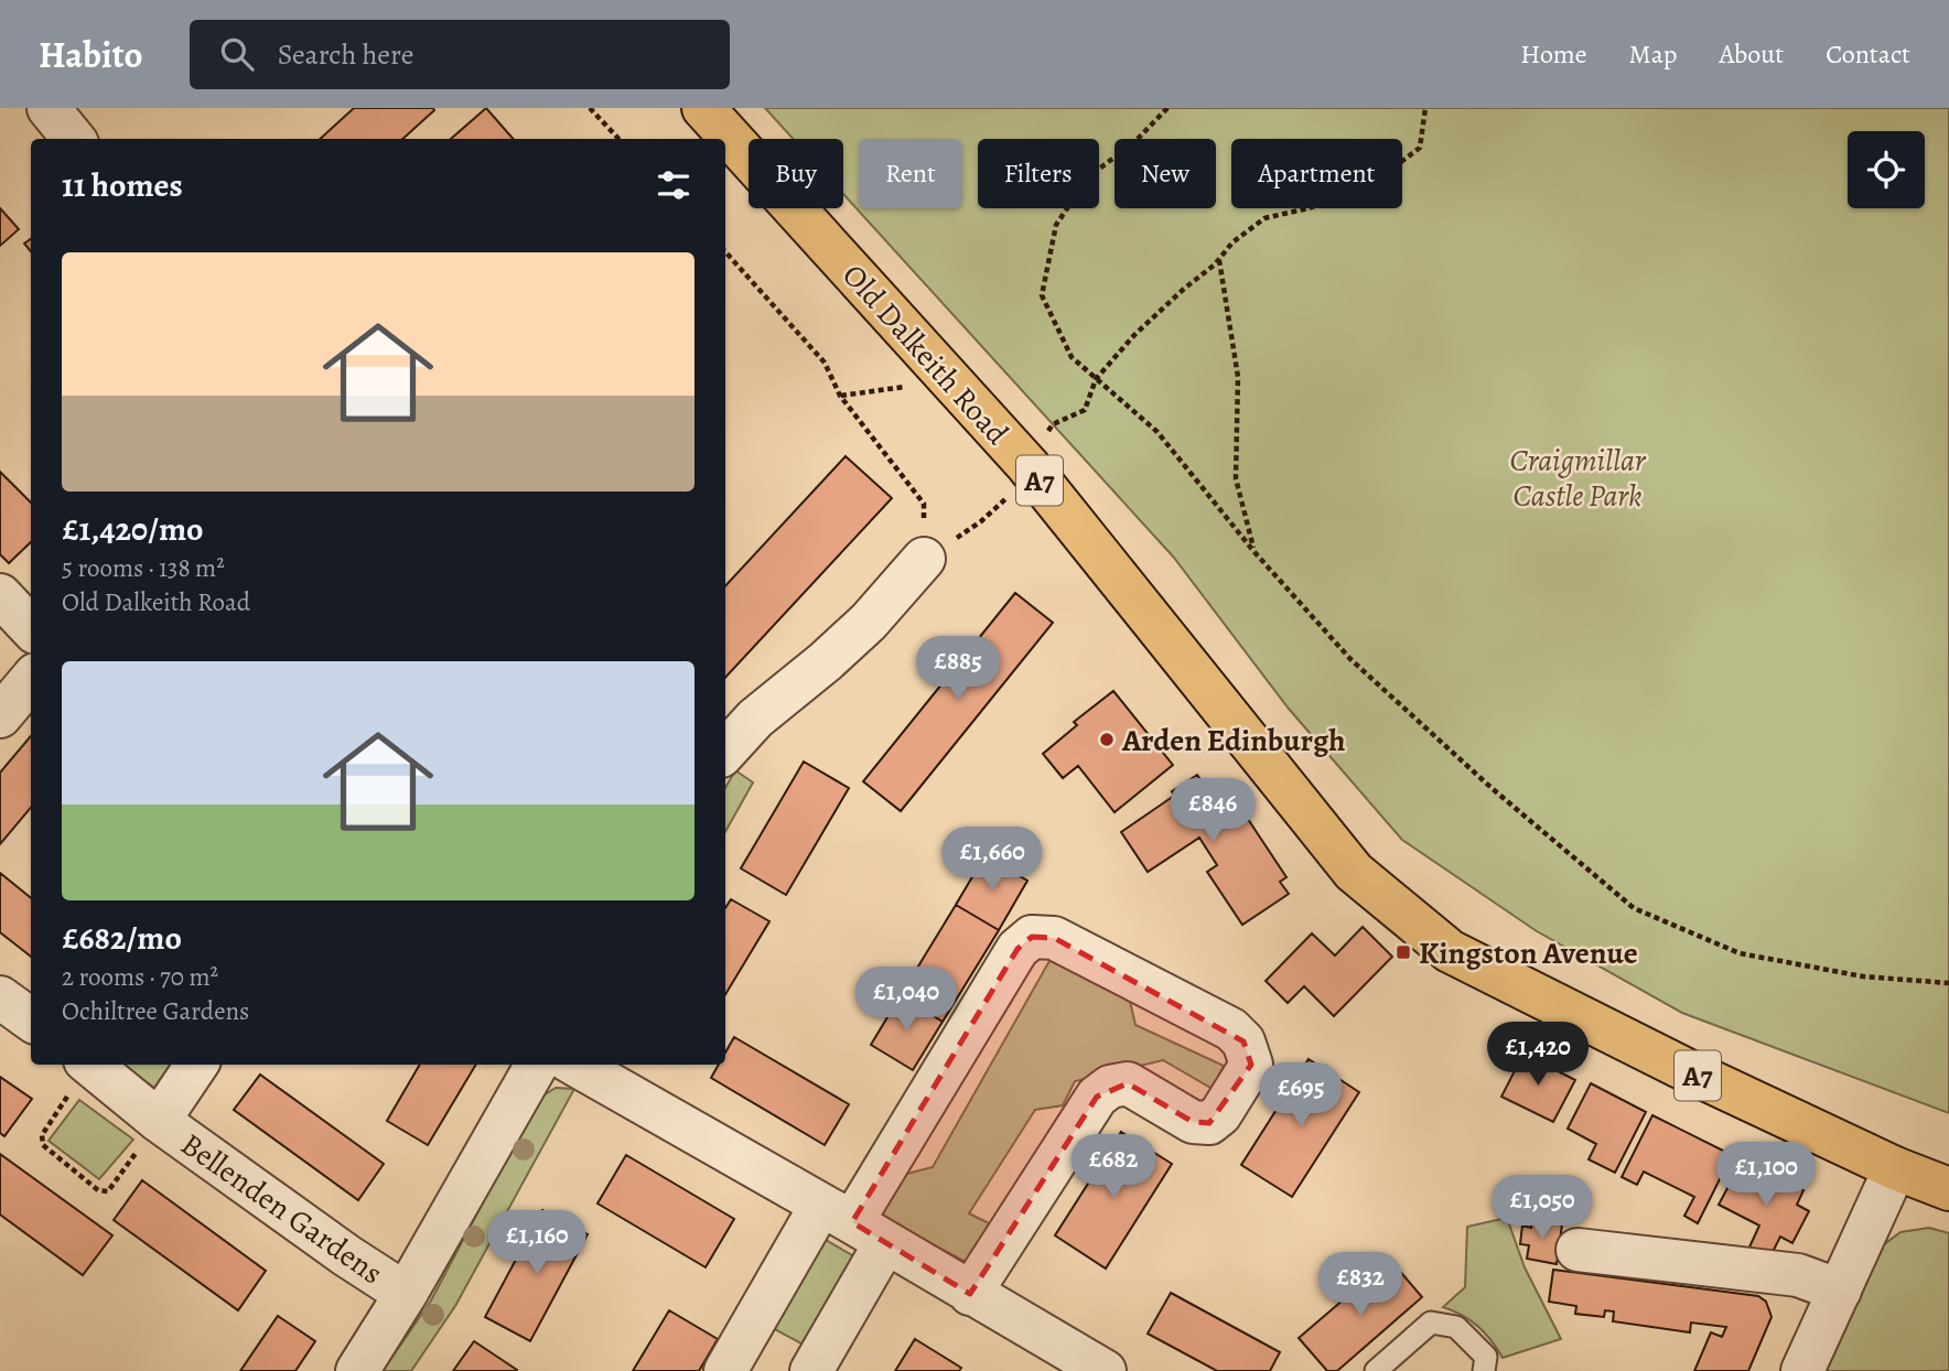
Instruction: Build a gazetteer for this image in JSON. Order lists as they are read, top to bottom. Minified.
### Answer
{"streets":{"main road":["Old Dalkeith Road","A7"],"street":["Bellenden Gardens"]},"parks":["Craigmillar Castle Park"],"places":{"other":["Arden Edinburgh"],"transit":["Kingston Avenue"]},"page":{"header":"Habito","search":"Search here","nav":["Home","Map","About","Contact"],"chip":["Buy","Rent","Filters","New","Apartment"],"heading":"11 homes","list":[{"name":"£1,420/mo","note":"5 rooms · 138 m² · Old Dalkeith Road"},{"name":"£682/mo","note":"2 rooms · 70 m² · Ochiltree Gardens"}],"price":["£885","£846","£1,660","£1,040","£1,420","£695","£682","£1,100","£1,050","£1,160","£832"]}}
